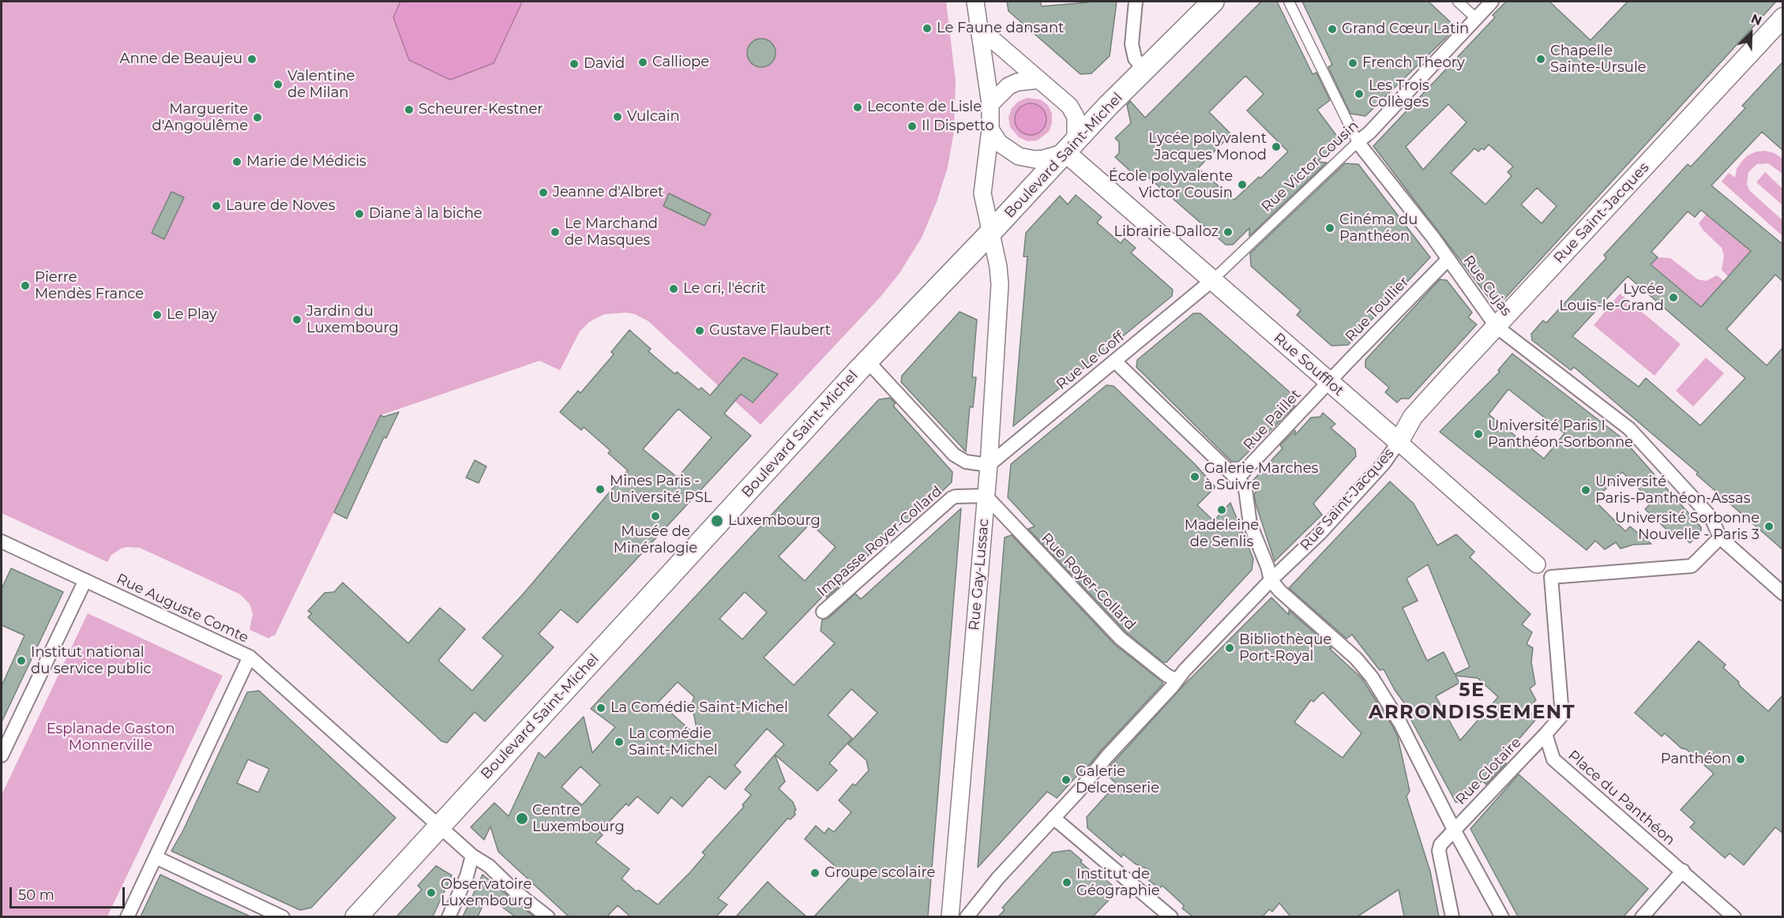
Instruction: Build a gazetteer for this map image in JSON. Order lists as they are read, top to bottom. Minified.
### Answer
{"streets":{"main road":["Boulevard Saint-Michel","Rue Saint-Jacques","Rue Soufflot"],"street":["Rue Victor Cousin","Rue Cujas","Rue Toullier","Rue Le Goff","Rue Paillet","Impasse Royer-Collard","Rue Gay-Lussac","Rue Royer-Collard","Rue Auguste Comte","Rue Clotaire","Place du Panthéon"]},"crossings":[["Boulevard Saint-Michel","Rue Soufflot"],["Boulevard Saint-Michel","Rue Gay-Lussac"],["Boulevard Saint-Michel","Rue Auguste Comte"],["Rue Victor Cousin","Rue Cujas"],["Rue Victor Cousin","Rue Le Goff"],["Rue Victor Cousin","Rue Soufflot"],["Rue Saint-Jacques","Rue Cujas"],["Rue Saint-Jacques","Rue Soufflot"],["Rue Saint-Jacques","Rue Royer-Collard"],["Rue Cujas","Rue Toullier"],["Rue Toullier","Rue Soufflot"],["Rue Toullier","Rue Paillet"],["Rue Le Goff","Rue Soufflot"],["Rue Le Goff","Rue Gay-Lussac"],["Rue Soufflot","Rue Paillet"],["Rue Soufflot","Rue Gay-Lussac"],["Impasse Royer-Collard","Rue Gay-Lussac"],["Impasse Royer-Collard","Rue Royer-Collard"],["Rue Gay-Lussac","Rue Royer-Collard"],["Rue Clotaire","Place du Panthéon"]],"districts":["5E ARRONDISSEMENT"],"parks":["Esplanade Gaston Monnerville"],"places":["Le Faune dansant","Grand Cœur Latin","Anne de Beaujeu","Chapelle Sainte-Ursule","Calliope","French Theory","David","Valentine de Milan","Les Trois Collèges","Leconte de Lisle","Scheurer-Kestner","Vulcain","Marguerite d'Angoulême","Il Dispetto","Lycée polyvalent Jacques Monod","Marie de Médicis","École polyvalente Victor Cousin","Jeanne d'Albret","Laure de Noves","Diane à la biche","Cinéma du Panthéon","Le Marchand de Masques","Librairie Dalloz","Pierre Mendès France","Le cri, l'écrit","Lycée Louis-le-Grand","Le Play","Jardin du Luxembourg","Gustave Flaubert","Université Paris I Panthéon-Sorbonne","Galerie Marches à Suivre","Mines Paris - Université PSL","Université Paris-Panthéon-Assas","Madeleine de Senlis","Musée de Minéralogie","Luxembourg","Université Sorbonne Nouvelle - Paris 3","Bibliothèque Port-Royal","Institut national du service public","La Comédie Saint-Michel","La comédie Saint-Michel","Panthéon","Galerie Delcenserie","Centre Luxembourg","Groupe scolaire","Institut de Géographie","Observatoire Luxembourg"],"scale_bar":"50 m","north":"top right"}
